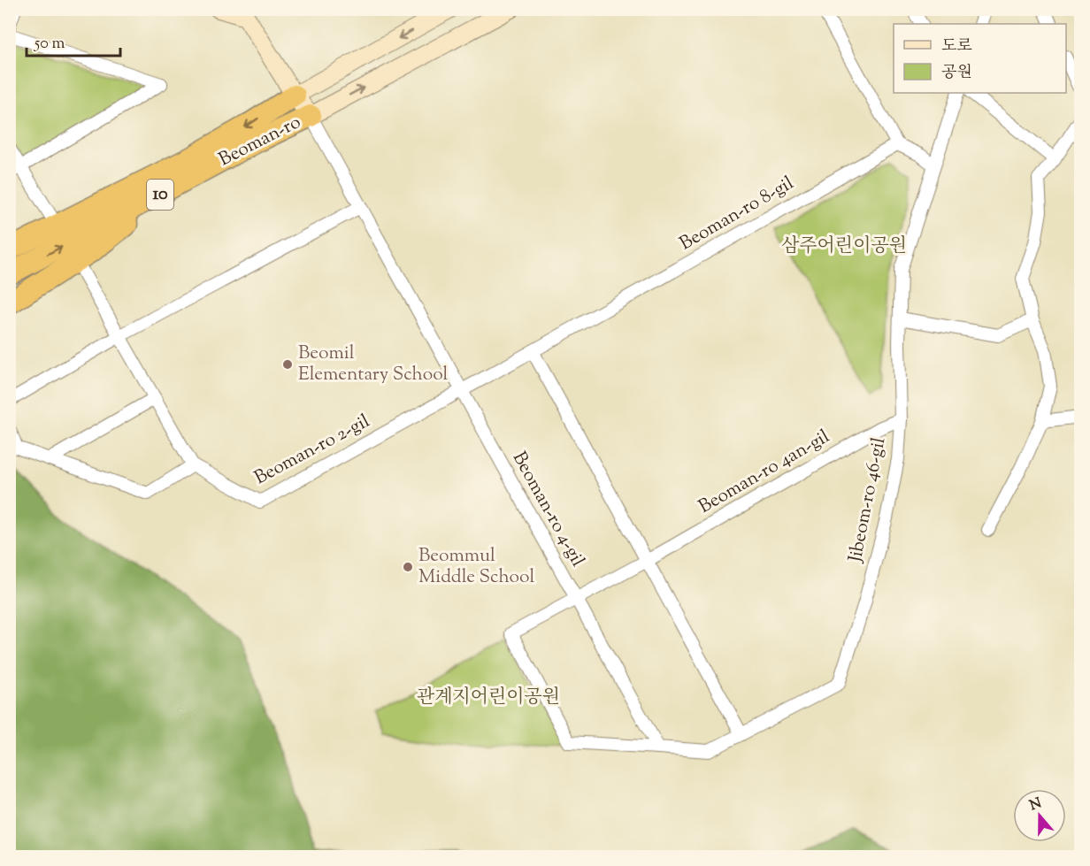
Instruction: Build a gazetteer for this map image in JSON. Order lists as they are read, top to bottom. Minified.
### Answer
{"streets":{"highway":["Beoman-ro","10"],"street":["Beoman-ro 8-gil","Beoman-ro 2-gil","Beoman-ro 4an-gil","Jibeom-ro 46-gil","Beoman-ro 4-gil"]},"crossings":[["Beoman-ro","Beoman-ro 4-gil"],["Beoman-ro 8-gil","Beoman-ro 2-gil"],["Beoman-ro 8-gil","Beoman-ro 4-gil"],["Beoman-ro 2-gil","Beoman-ro 4-gil"],["Beoman-ro 4an-gil","Jibeom-ro 46-gil"],["Beoman-ro 4an-gil","Beoman-ro 4-gil"]],"parks":["삼주어린이공원","관계지어린이공원"],"places":["Beomil Elementary School","Beommul Middle School"],"legend":["도로","공원"],"scale_bar":"50 m","north":"top"}
